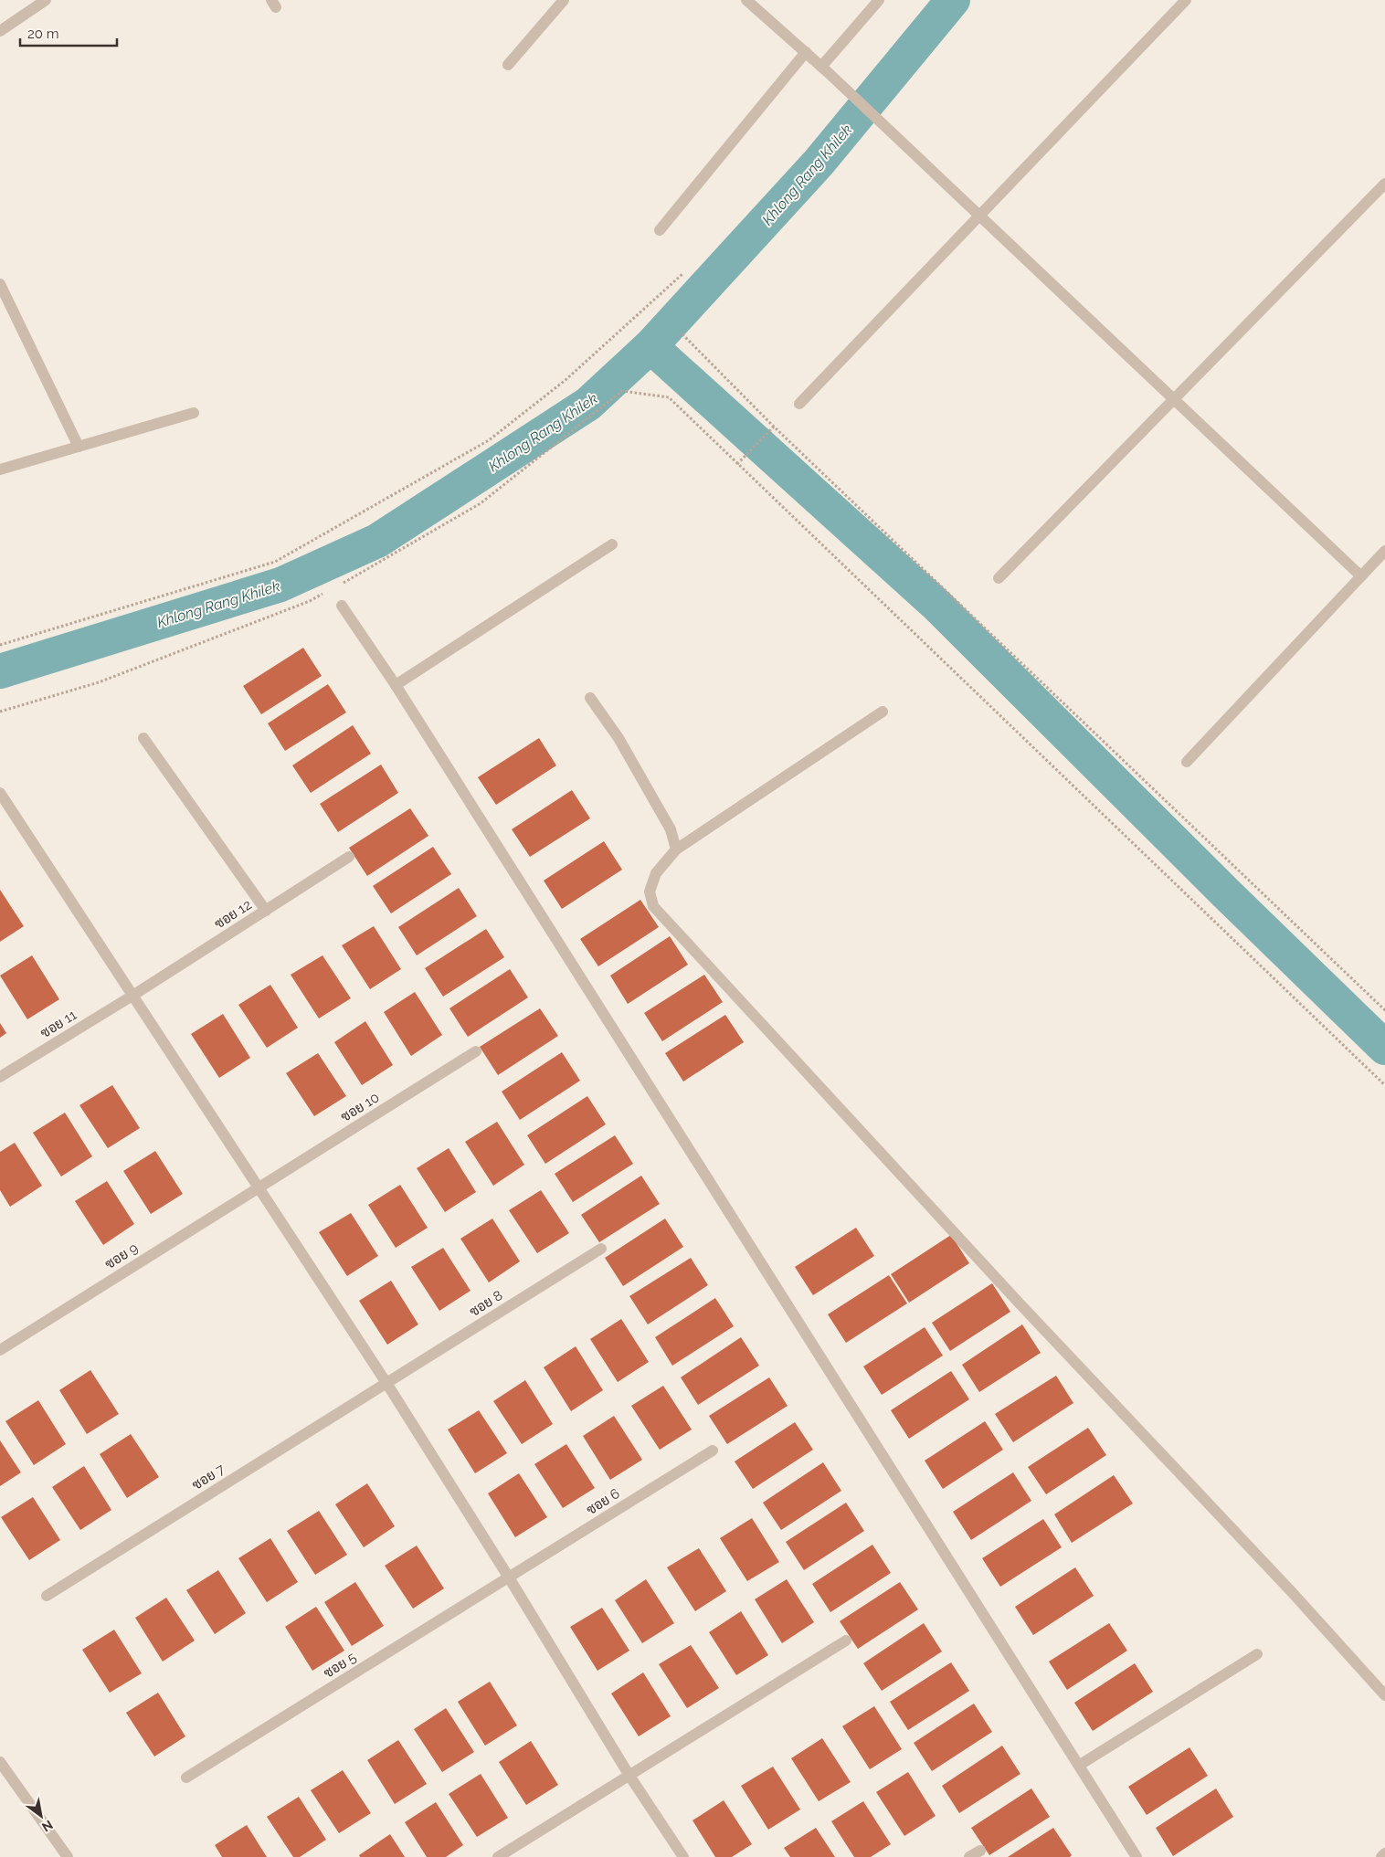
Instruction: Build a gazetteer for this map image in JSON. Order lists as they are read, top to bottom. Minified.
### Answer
{"streets":{"street":["ซอย 12","ซอย 11","ซอย 10","ซอย 9","ซอย 8","ซอย 7","ซอย 6","ซอย 5"]},"crossings":[["ซอย 12","ซอย 11"],["ซอย 10","ซอย 9"],["ซอย 8","ซอย 7"],["ซอย 6","ซอย 5"]],"water":["Khlong Rang Khilek"],"scale_bar":"20 m","north":"bottom right"}
